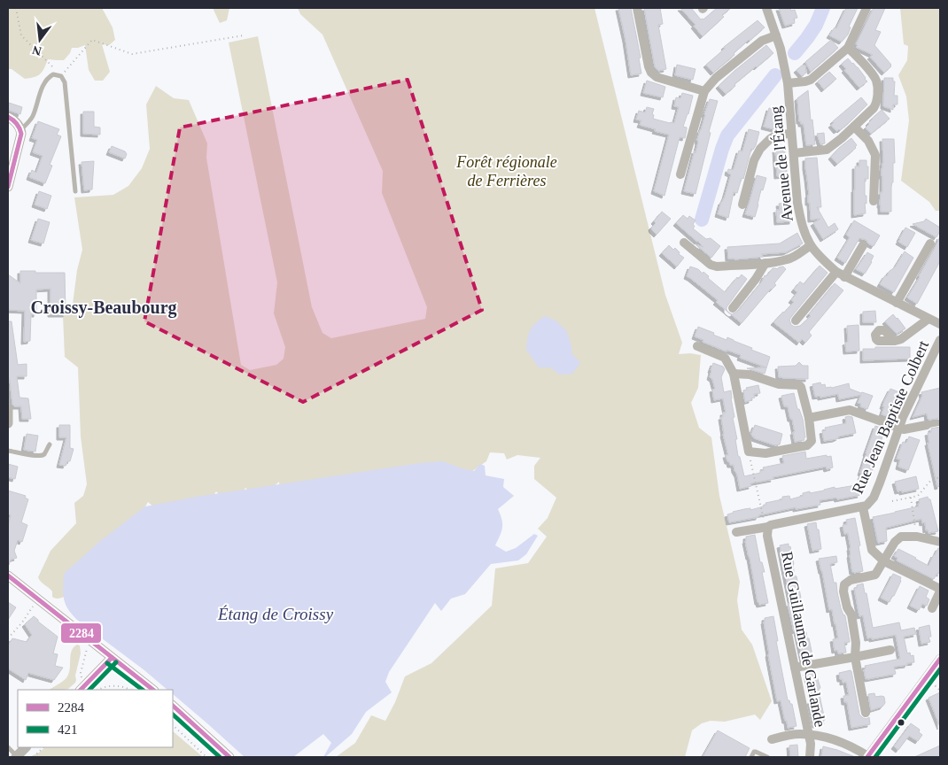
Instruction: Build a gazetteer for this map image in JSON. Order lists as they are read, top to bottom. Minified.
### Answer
{"streets":{"street":["Avenue de l'Étang","Rue Jean Baptiste Colbert","Rue Guillaume de Garlande"]},"crossings":[["Rue Jean Baptiste Colbert","Rue Guillaume de Garlande"]],"districts":["Croissy-Beaubourg"],"water":["Étang de Croissy"],"parks":["Forêt régionale de Ferrières"],"lines":["transit line 2284","transit line 421"],"legend":["2284","421"],"north":"bottom"}
